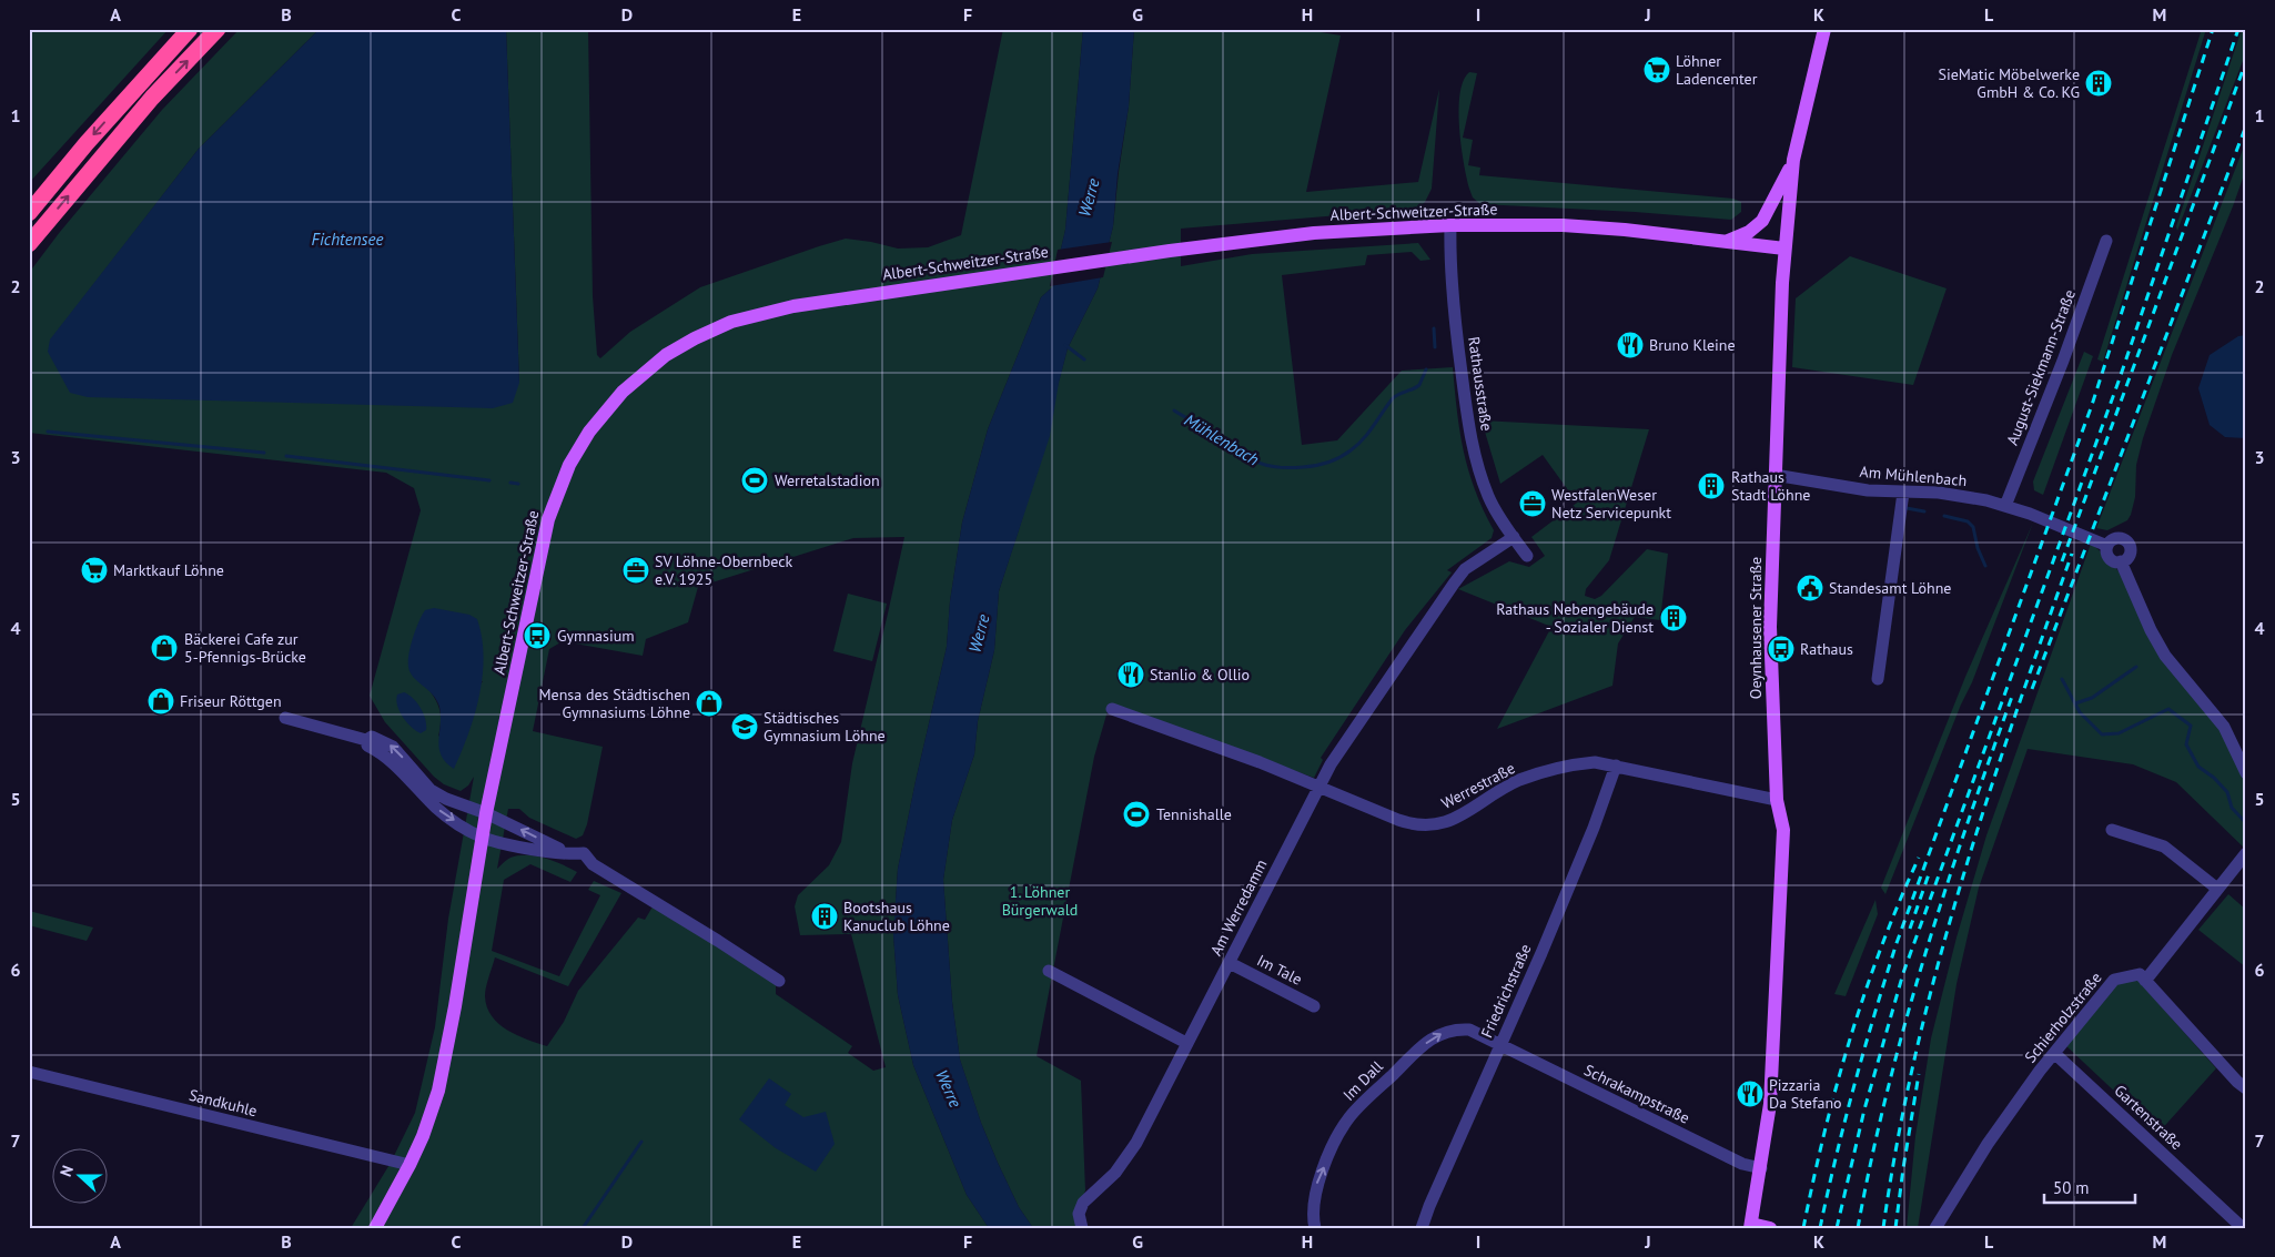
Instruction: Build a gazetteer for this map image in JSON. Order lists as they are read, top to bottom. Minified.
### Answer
{"streets":{"main road":["Albert-Schweitzer-Straße","Oeynhausener Straße"],"street":["August-Siekmann-Straße","Rathausstraße","Am Mühlenbach","Werrestraße","Am Werredamm","Im Tale","Friedrichstraße","Schierholzstraße","Im Dall","Schrakampstraße","Sandkuhle","Gartenstraße"]},"crossings":[["Albert-Schweitzer-Straße","Rathausstraße"],["Albert-Schweitzer-Straße","Oeynhausener Straße"],["Albert-Schweitzer-Straße","Sandkuhle"],["August-Siekmann-Straße","Am Mühlenbach"],["Am Mühlenbach","Oeynhausener Straße"],["Oeynhausener Straße","Werrestraße"],["Oeynhausener Straße","Schrakampstraße"],["Werrestraße","Am Werredamm"],["Werrestraße","Friedrichstraße"],["Am Werredamm","Im Tale"],["Friedrichstraße","Im Dall"],["Friedrichstraße","Schrakampstraße"],["Schierholzstraße","Gartenstraße"],["Im Dall","Schrakampstraße"]],"one_way":["Im Dall"],"water":["Werre","Fichtensee","Mühlenbach"],"parks":["1. Löhner Bürgerwald"],"places":{"supermarket":["Löhner Ladencenter","Marktkauf Löhne"],"building":["SieMatic Möbelwerke GmbH & Co. KG","Rathaus Stadt Löhne","Rathaus Nebengebäude - Sozialer Dienst","Bootshaus Kanuclub Löhne"],"restaurant":["Bruno Kleine","Stanlio & Ollio","Pizzaria Da Stefano"],"sports":["Werretalstadion","Tennishalle"],"office":["WestfalenWeser Netz Servicepunkt","SV Löhne-Obernbeck e.V. 1925"],"public building":["Standesamt Löhne"],"bus stop":["Gymnasium","Rathaus"],"shop":["Bäckerei Cafe zur 5-Pfennigs-Brücke","Friseur Röttgen","Mensa des Städtischen Gymnasiums Löhne"],"school or university":["Städtisches Gymnasium Löhne"]},"scale_bar":"50 m","north":"left","grid":{"columns":["A","B","C","D","E","F","G","H","I","J","K","L","M"],"rows":["1","2","3","4","5","6","7"]}}
